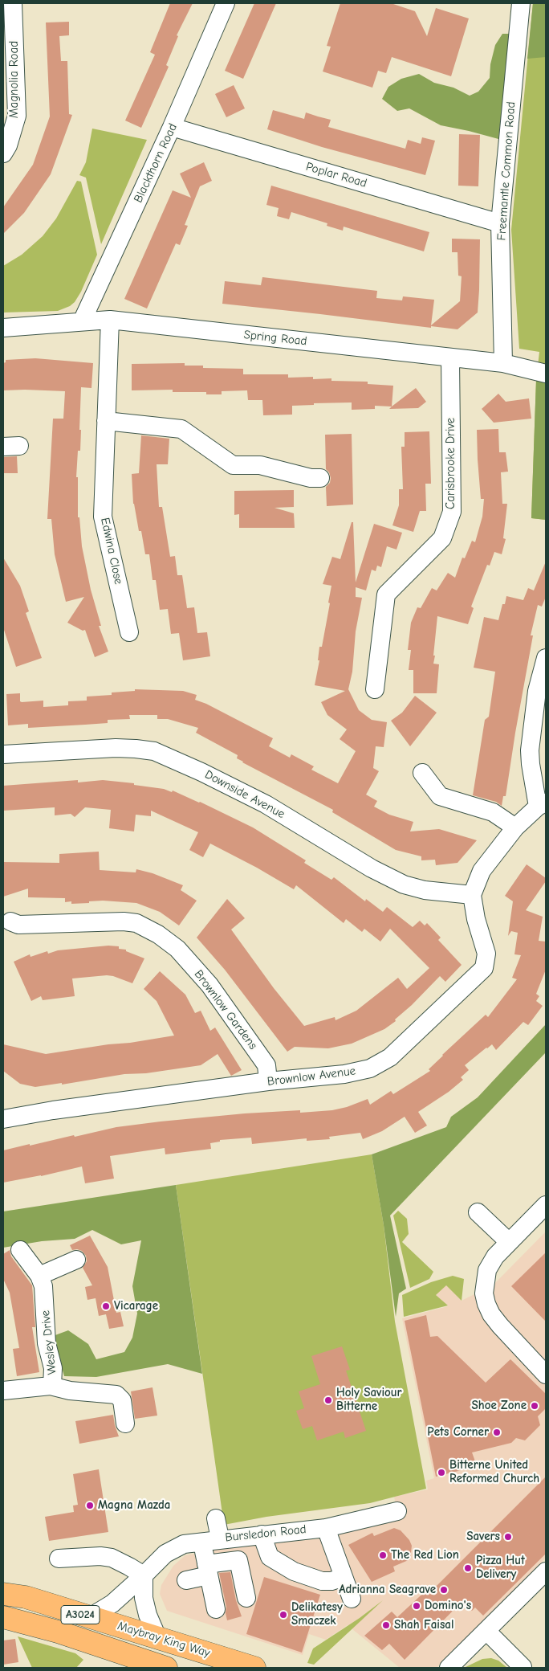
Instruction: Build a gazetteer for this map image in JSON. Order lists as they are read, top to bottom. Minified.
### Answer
{"streets":{"main road":["A3024","Maybray King Way"],"street":["Magnolia Road","Blackthorn Road","Freemantle Common Road","Poplar Road","Spring Road","Carisbrooke Drive","Edwina Close","Downside Avenue","Brownlow Gardens","Brownlow Avenue","Wesley Drive","Bursledon Road"]},"crossings":[["Blackthorn Road","Poplar Road"],["Blackthorn Road","Spring Road"],["Freemantle Common Road","Poplar Road"],["Freemantle Common Road","Spring Road"],["Spring Road","Carisbrooke Drive"],["Spring Road","Edwina Close"],["Downside Avenue","Brownlow Avenue"],["Brownlow Gardens","Brownlow Avenue"],["Bursledon Road","Maybray King Way"]],"places":["Vicarage","Holy Saviour Bitterne","Shoe Zone","Pets Corner","Bitterne United Reformed Church","Magna Mazda","Savers","The Red Lion","Pizza Hut Delivery","Adrianna Seagrave","Domino's","Delikatesy Smaczek","Shah Faisal"]}
